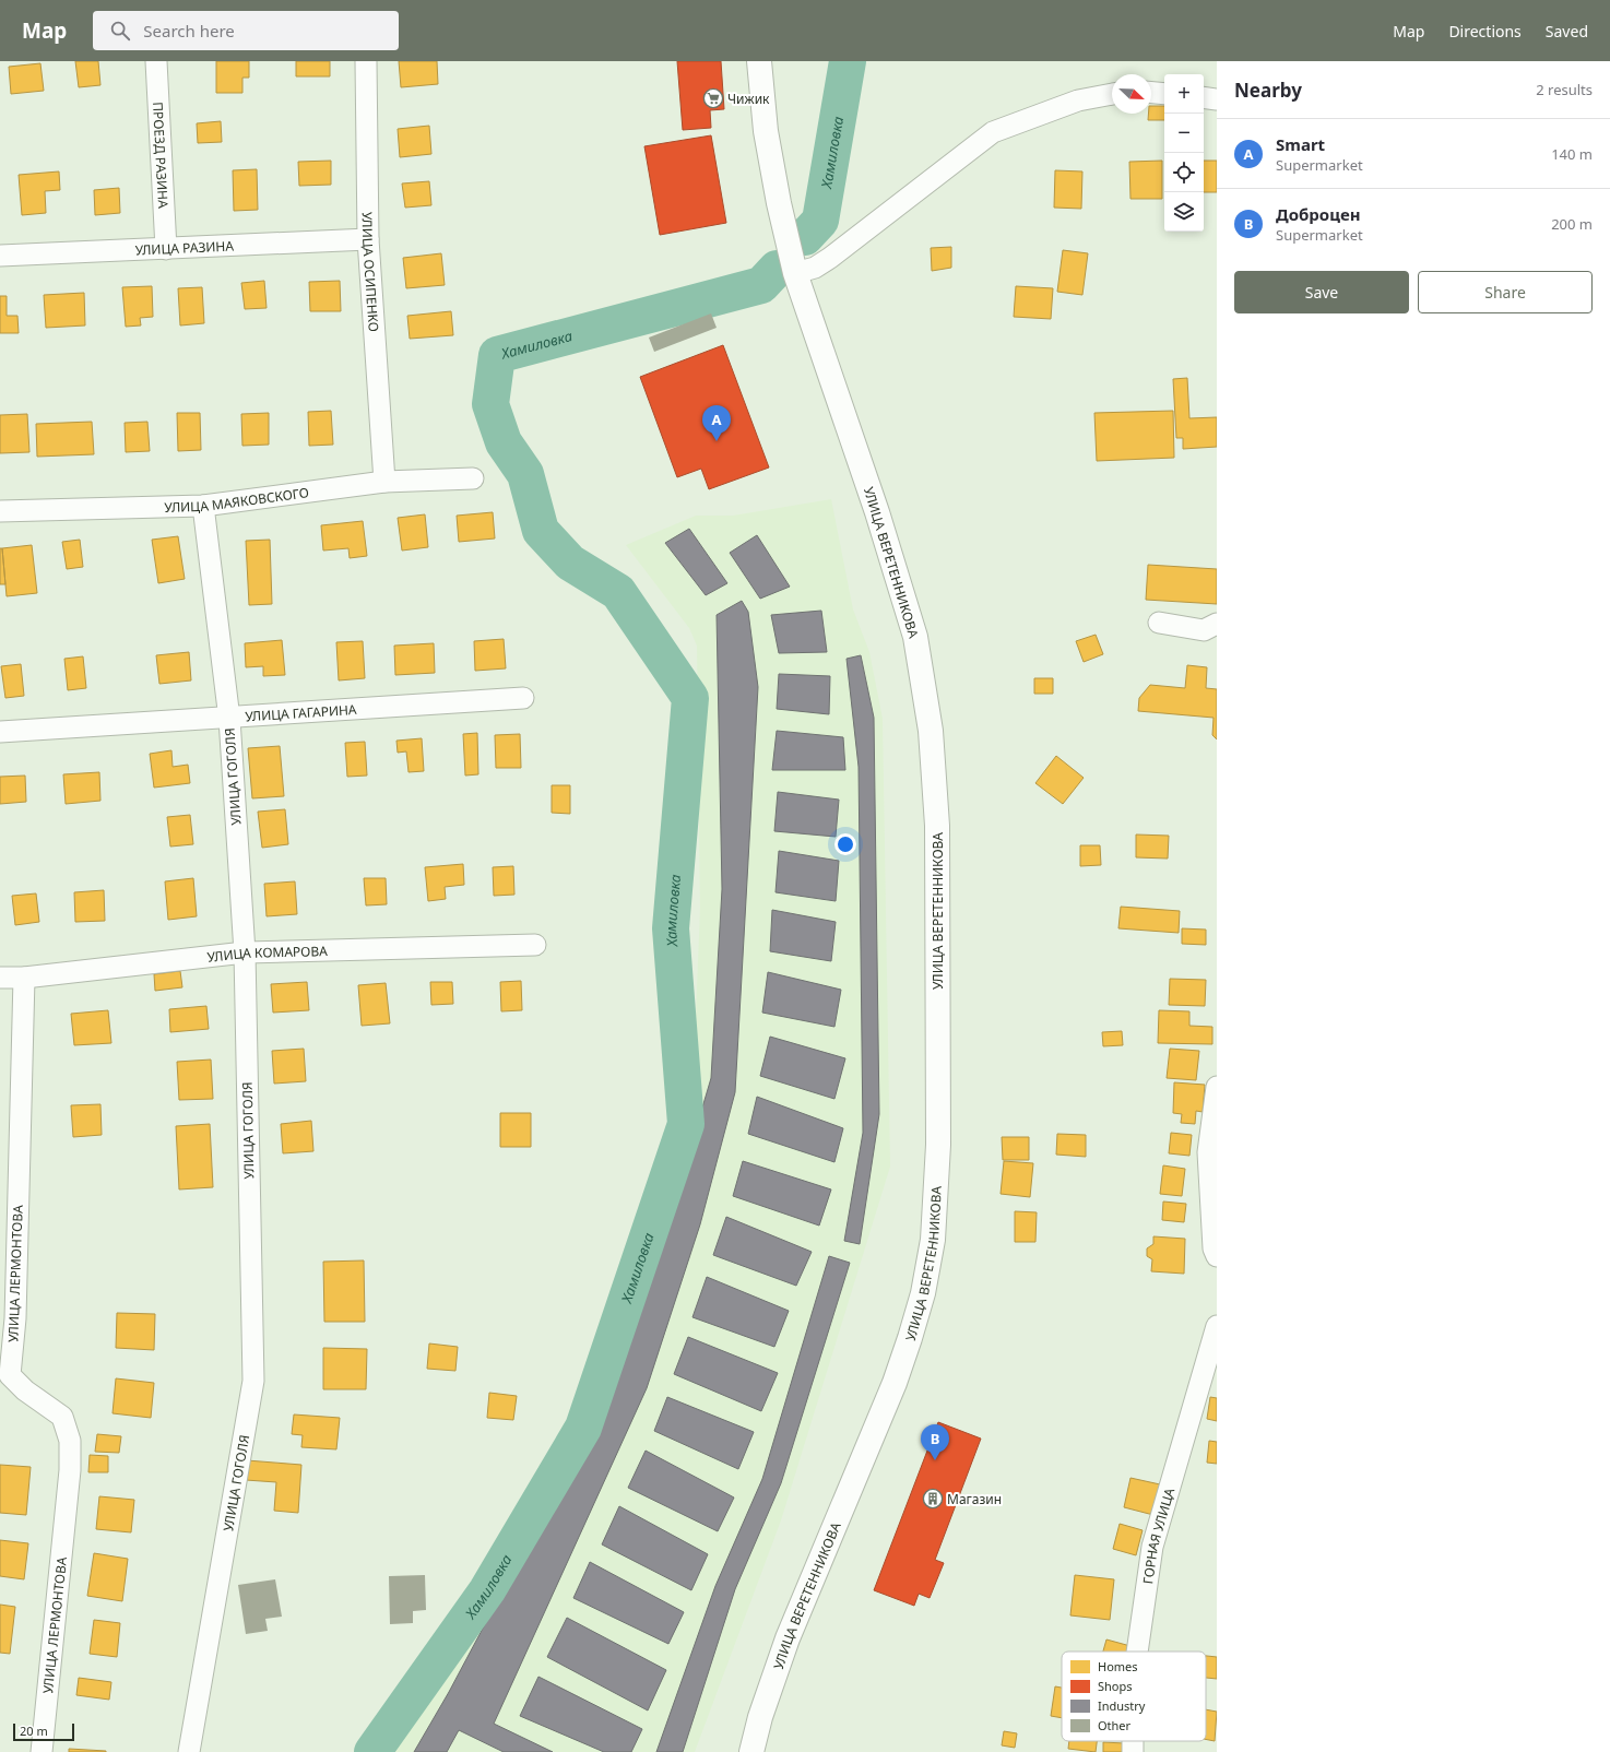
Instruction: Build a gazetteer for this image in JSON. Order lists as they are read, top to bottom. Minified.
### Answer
{"streets":{"main road":["УЛИЦА ВЕРЕТЕННИКОВА"],"street":["ПРОЕЗД РАЗИНА","УЛИЦА РАЗИНА","УЛИЦА ОСИПЕНКО","УЛИЦА МАЯКОВСКОГО","УЛИЦА ГАГАРИНА","УЛИЦА ГОГОЛЯ","УЛИЦА КОМАРОВА","УЛИЦА ЛЕРМОНТОВА","ГОРНАЯ УЛИЦА"]},"crossings":[["ПРОЕЗД РАЗИНА","УЛИЦА РАЗИНА"],["УЛИЦА РАЗИНА","УЛИЦА ОСИПЕНКО"],["УЛИЦА ОСИПЕНКО","УЛИЦА МАЯКОВСКОГО"],["УЛИЦА МАЯКОВСКОГО","УЛИЦА ГОГОЛЯ"],["УЛИЦА ГАГАРИНА","УЛИЦА ГОГОЛЯ"],["УЛИЦА ГОГОЛЯ","УЛИЦА КОМАРОВА"],["УЛИЦА КОМАРОВА","УЛИЦА ЛЕРМОНТОВА"]],"water":["Хамиловка"],"places":{"supermarket":["Чижик"],"building":["Магазин"]},"legend":["Homes","Shops","Industry","Other"],"scale_bar":"20 m","north":"bottom right","page":{"header":"Map","search":"Search here","nav":["Map","Directions","Saved"],"heading":["Nearby","2 results"],"map_buttons":["+","−"],"list":[{"mark":"A","name":"Smart","note":"Supermarket","value":"140 m"},{"mark":"B","name":"Доброцен","note":"Supermarket","value":"200 m"}],"buttons":["Save","Share"],"pins":["A","B"],"scale":"20 m"}}
